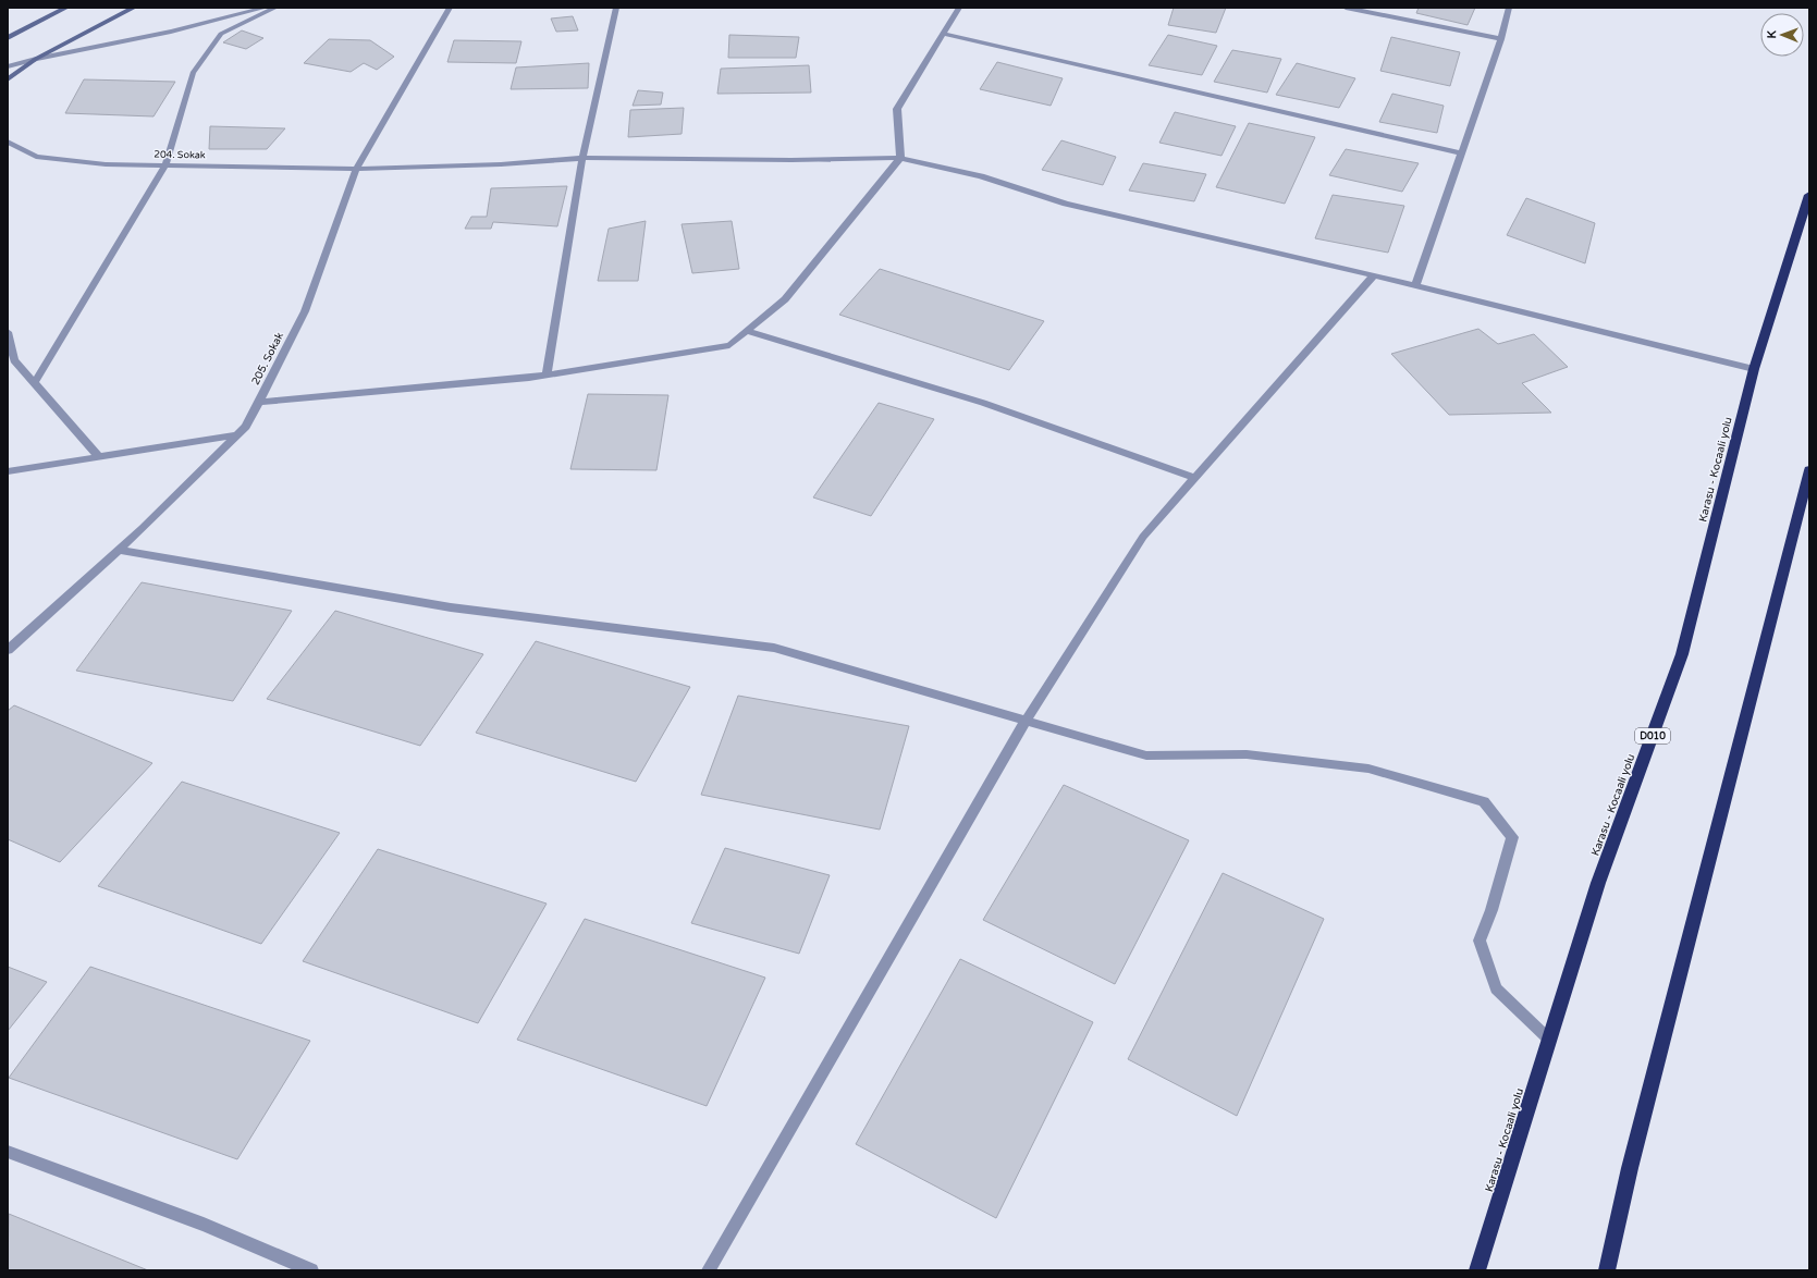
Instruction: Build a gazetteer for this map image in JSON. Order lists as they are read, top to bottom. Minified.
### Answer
{"streets":{"highway":["Karasu - Kocaali yolu","D010"],"street":["204. Sokak","205. Sokak"]},"crossings":[["204. Sokak","205. Sokak"],["204. Sokak","Karasu - Kocaali yolu"]],"north":"left"}
